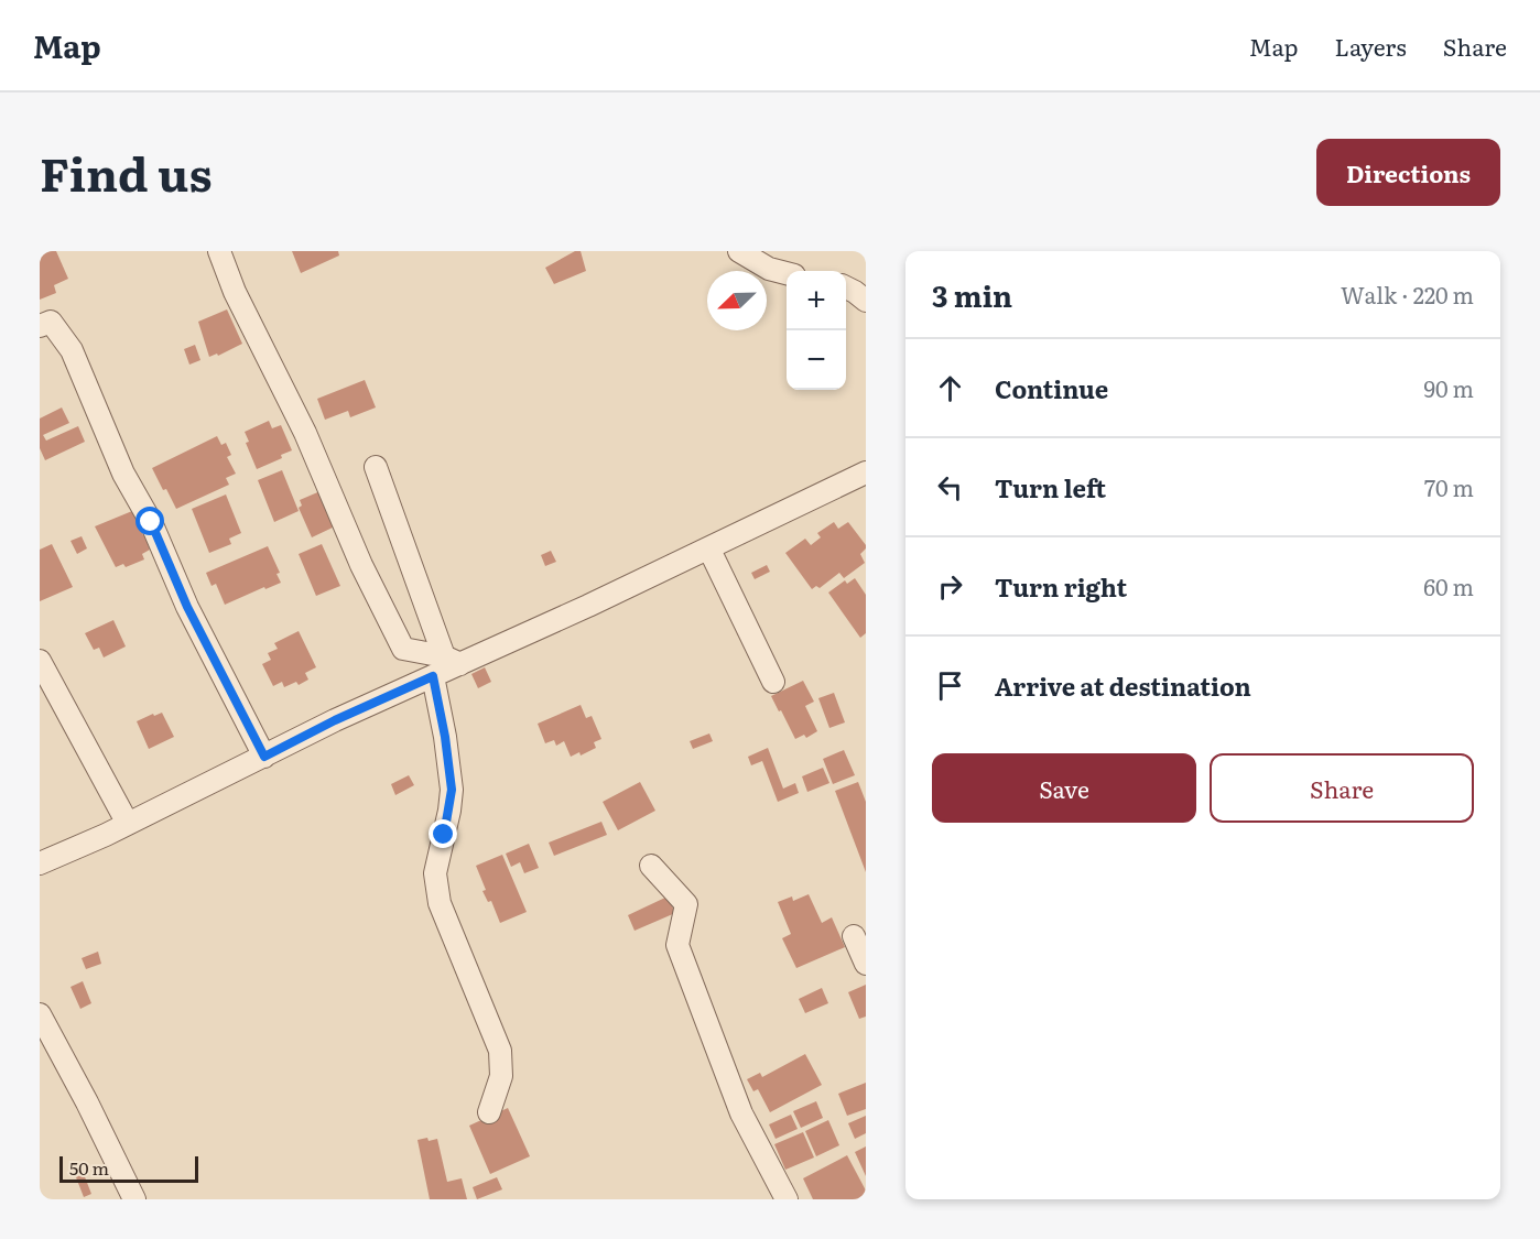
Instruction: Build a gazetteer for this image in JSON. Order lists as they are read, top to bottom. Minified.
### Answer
{"scale_bar":"50 m","north":"bottom left","page":{"header":"Map","nav":["Map","Layers","Share"],"title":"Find us","buttons":["Directions",["Save","Share"]],"heading":["3 min","Walk · 220 m"],"map_buttons":["+","−"],"list":[["Continue","90 m"],["Turn left","70 m"],["Turn right","60 m"],"Arrive at destination"],"scale":"50 m"}}
